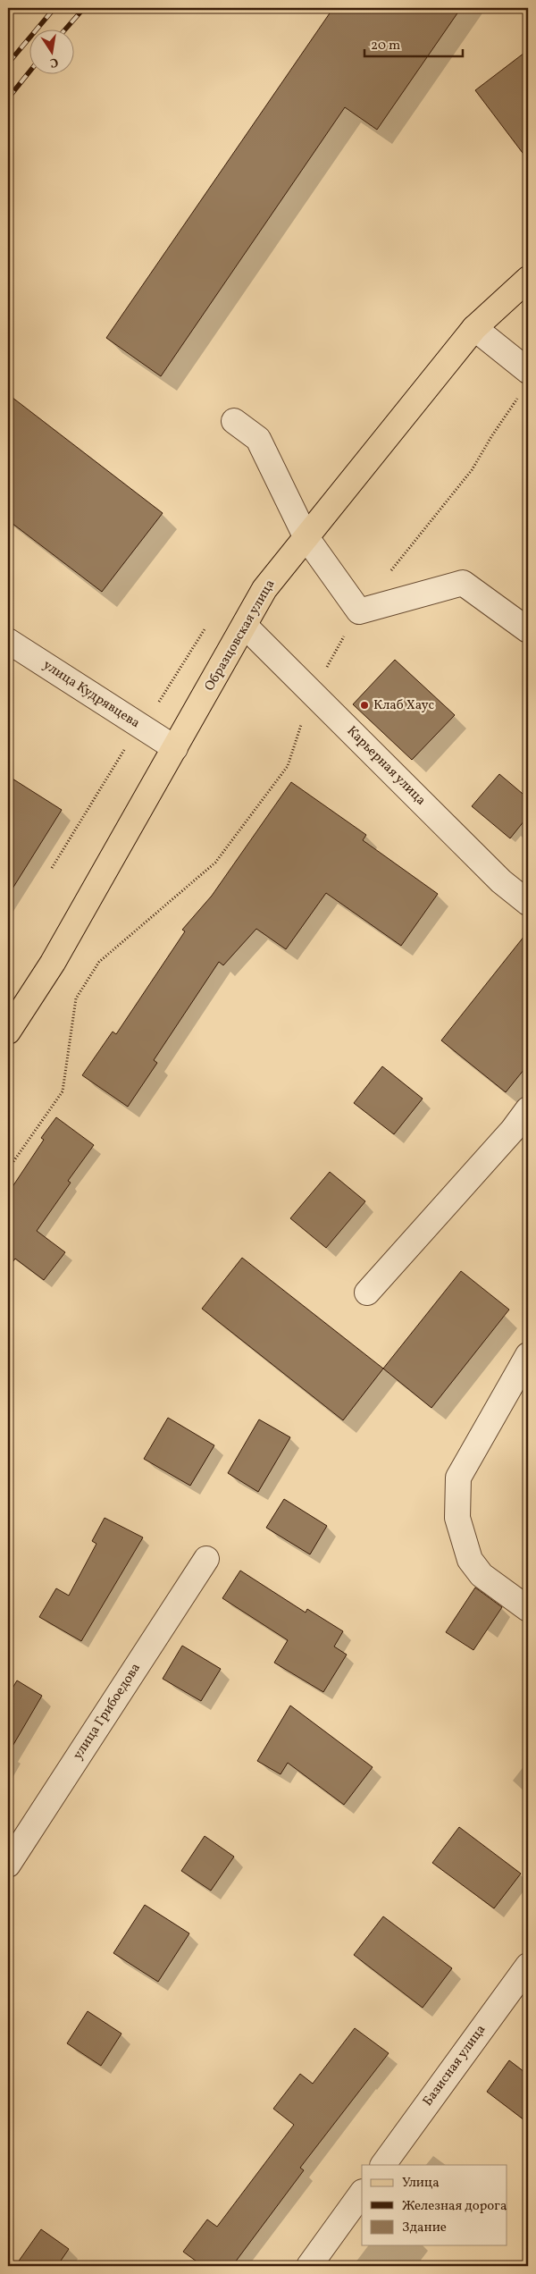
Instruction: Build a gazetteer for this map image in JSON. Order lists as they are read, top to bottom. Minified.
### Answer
{"streets":{"main road":["Образцовская улица"],"street":["улица Кудрявцева","Карьерная улица","улица Грибоедова","Базисная улица"]},"crossings":[["Образцовская улица","улица Кудрявцева"],["Образцовская улица","Карьерная улица"]],"places":["Клаб Хаус"],"legend":["Улица","Железная дорога","Здание"],"scale_bar":"20 m","north":"bottom"}
